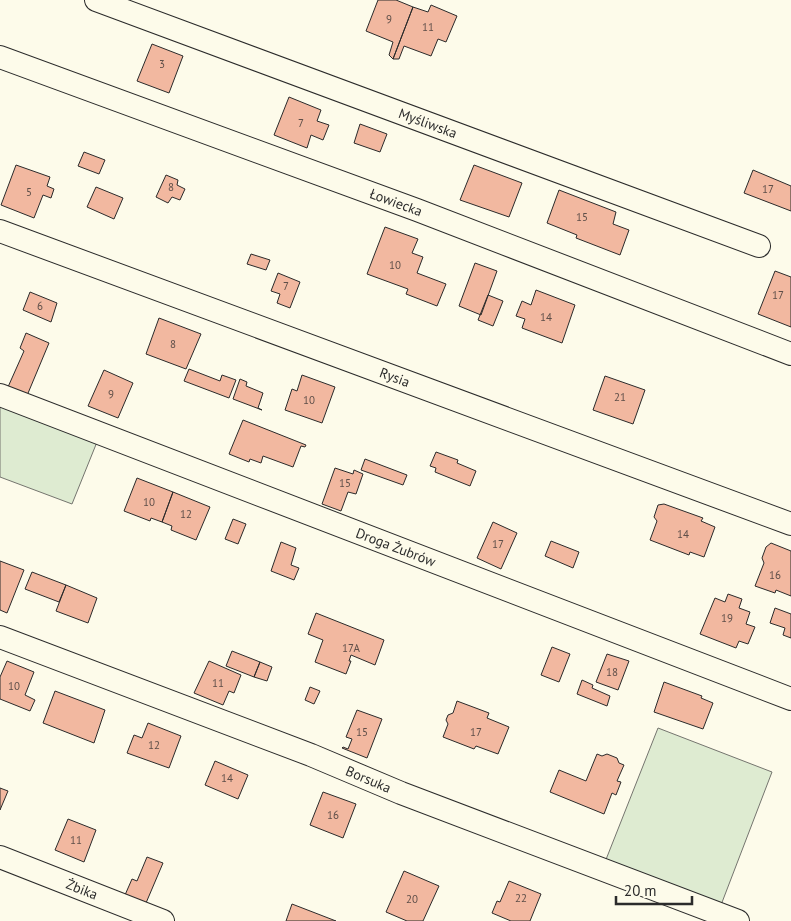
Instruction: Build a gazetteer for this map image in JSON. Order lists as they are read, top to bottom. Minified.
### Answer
{"streets":{"street":["Myśliwska","Łowiecka","Rysia","Droga Żubrów","Borsuka","Żbika"]},"house_numbers":["9","11","3","7","8","17","5","15","10","7","17","6","14","8","9","21","10","15","10","12","14","17","16","19","17A","18","11","10","15","17","12","14","16","11","22","20"],"scale_bar":"20 m"}
